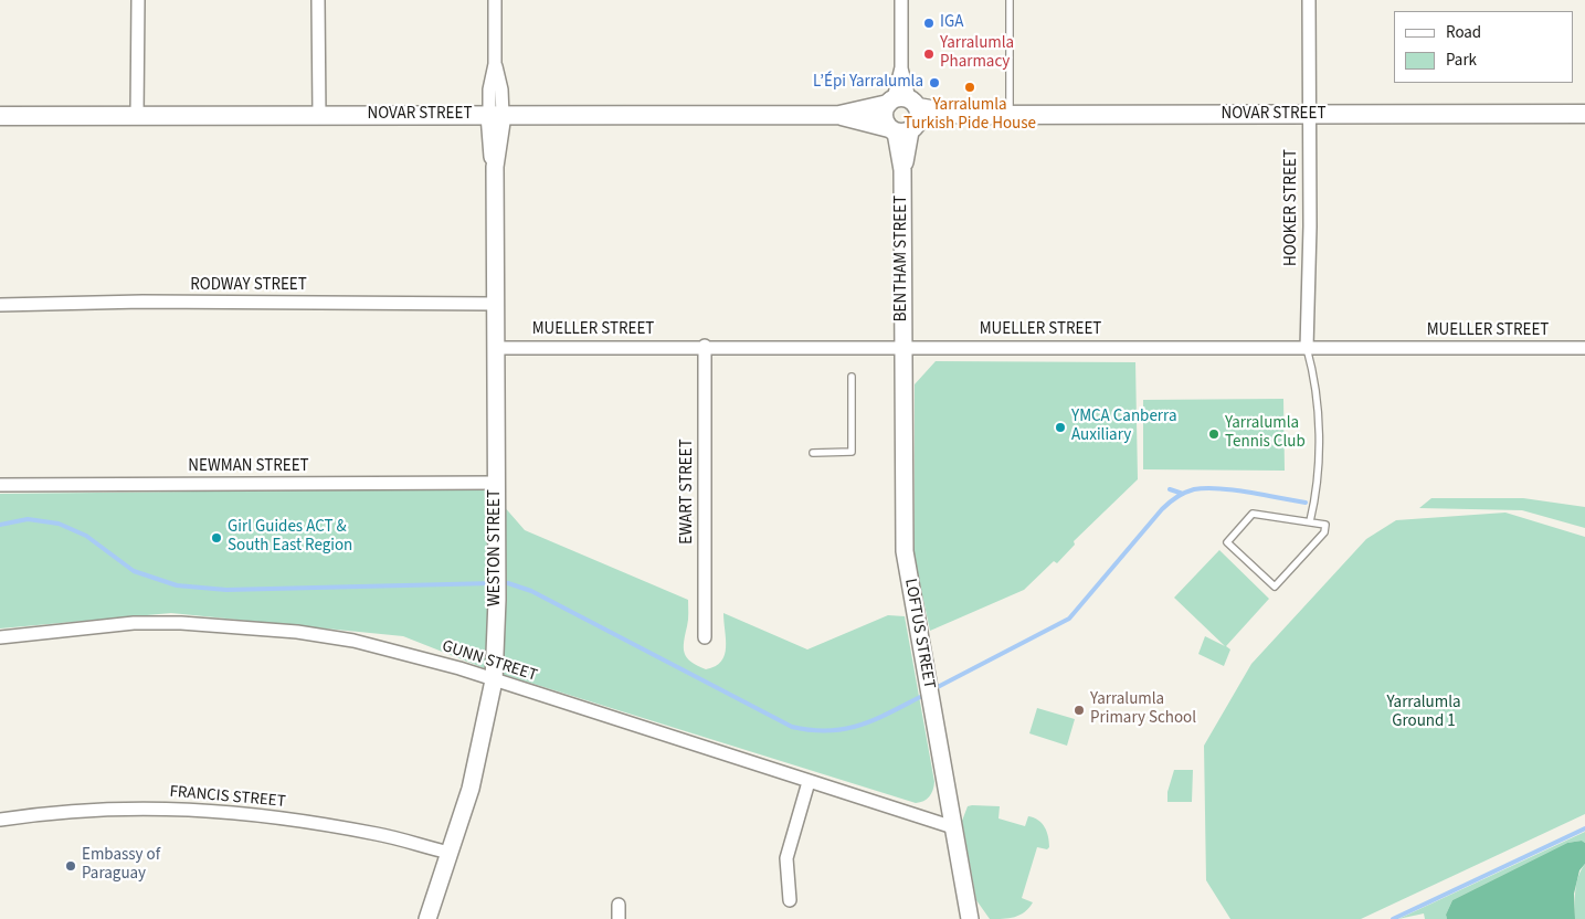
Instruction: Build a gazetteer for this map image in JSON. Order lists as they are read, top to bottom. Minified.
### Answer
{"streets":{"main road":["NOVAR STREET"],"street":["HOOKER STREET","BENTHAM STREET","RODWAY STREET","MUELLER STREET","NEWMAN STREET","EWART STREET","WESTON STREET","LOFTUS STREET","GUNN STREET","FRANCIS STREET"]},"crossings":[["NOVAR STREET","HOOKER STREET"],["NOVAR STREET","BENTHAM STREET"],["NOVAR STREET","WESTON STREET"],["HOOKER STREET","MUELLER STREET"],["BENTHAM STREET","MUELLER STREET"],["BENTHAM STREET","LOFTUS STREET"],["RODWAY STREET","WESTON STREET"],["MUELLER STREET","EWART STREET"],["MUELLER STREET","WESTON STREET"],["MUELLER STREET","LOFTUS STREET"],["NEWMAN STREET","WESTON STREET"],["WESTON STREET","GUNN STREET"],["WESTON STREET","FRANCIS STREET"],["LOFTUS STREET","GUNN STREET"]],"parks":["Yarralumla Ground 1"],"places":["IGA","Yarralumla Pharmacy","L’Épi Yarralumla","Yarralumla Turkish Pide House","YMCA Canberra Auxiliary","Yarralumla Tennis Club","Girl Guides ACT & South East Region","Yarralumla Primary School","Embassy of Paraguay"],"legend":["Road","Park"]}
